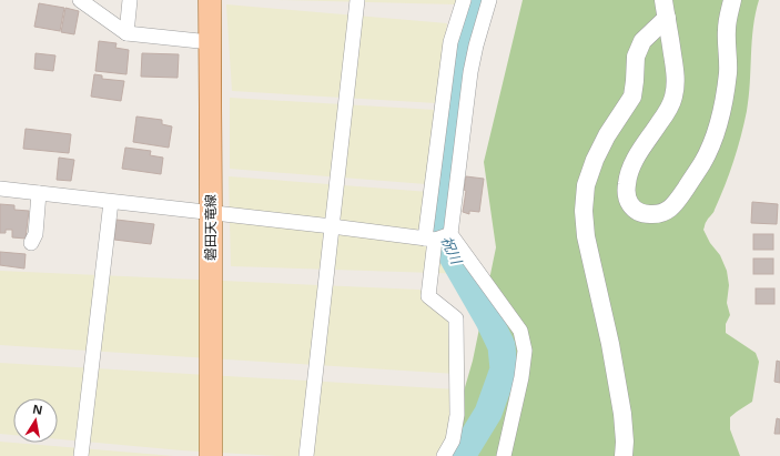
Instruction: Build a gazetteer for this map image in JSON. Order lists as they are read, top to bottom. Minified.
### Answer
{"streets":{"main road":["磐田天竜線"]},"water":["祝川"],"north":"top"}
